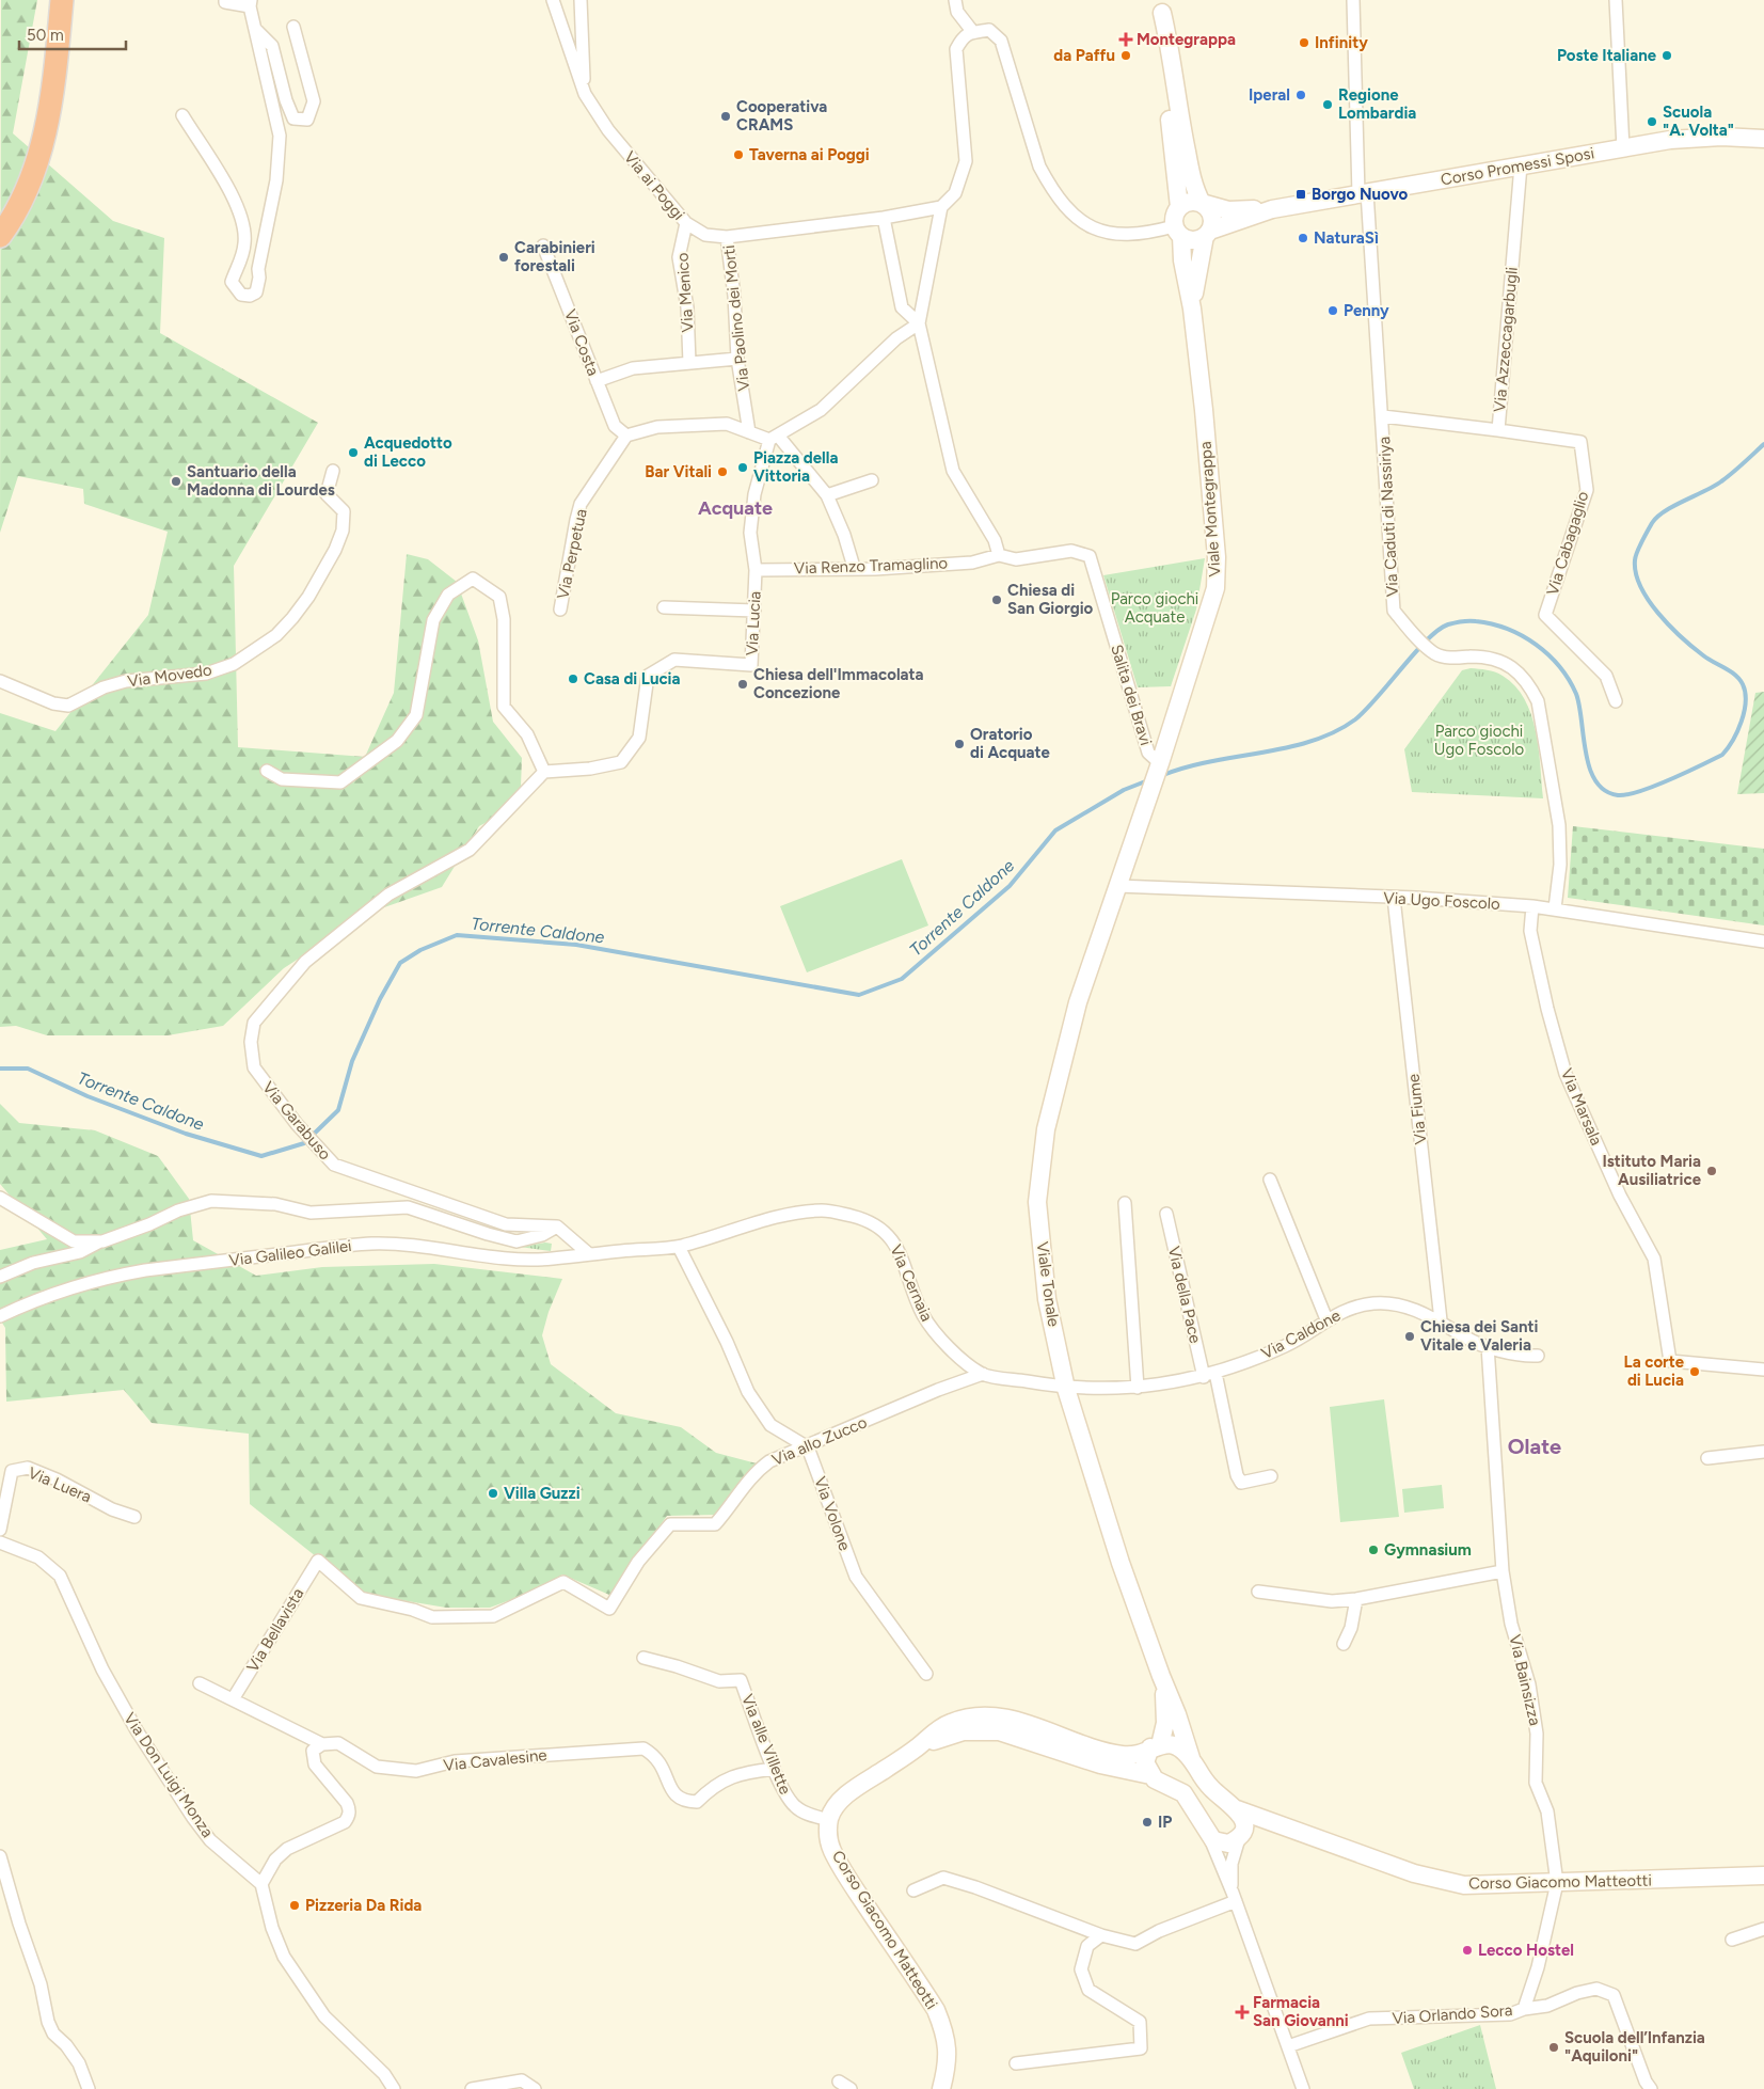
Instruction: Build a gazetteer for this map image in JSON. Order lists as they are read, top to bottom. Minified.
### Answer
{"streets":{"main road":["Corso Promessi Sposi","Viale Montegrappa","Viale Tonale","Corso Giacomo Matteotti"],"street":["Via ai Poggi","Via Menico","Via Paolino dei Morti","Via Azzeccagarbugli","Via Costa","Via Caduti di Nassiriya","Via Cabagaglio","Via Perpetua","Via Renzo Tramaglino","Via Lucia","Via Movedo","Salita dei Bravi","Via Ugo Foscolo","Via Marsala","Via Fiume","Via Garabuso","Via Galileo Galilei","Via Cernaia","Via della Pace","Via Caldone","Via allo Zucco","Via Luera","Via Volone","Via Bellavista","Via Bainsizza","Via alle Villette","Via Cavalesine","Via Don Luigi Monza","Via Orlando Sora"]},"crossings":[["Corso Promessi Sposi","Via Azzeccagarbugli"],["Corso Promessi Sposi","Viale Montegrappa"],["Corso Promessi Sposi","Via Caduti di Nassiriya"],["Via ai Poggi","Via Menico"],["Via ai Poggi","Via Paolino dei Morti"],["Via Azzeccagarbugli","Via Caduti di Nassiriya"],["Via Azzeccagarbugli","Via Cabagaglio"],["Via Costa","Via Perpetua"],["Viale Montegrappa","Salita dei Bravi"],["Viale Montegrappa","Via Ugo Foscolo"],["Viale Montegrappa","Viale Tonale"],["Via Caduti di Nassiriya","Via Ugo Foscolo"],["Via Renzo Tramaglino","Via Lucia"],["Via Renzo Tramaglino","Salita dei Bravi"],["Via Lucia","Via Garabuso"],["Via Ugo Foscolo","Via Marsala"],["Via Ugo Foscolo","Via Fiume"],["Via Ugo Foscolo","Viale Tonale"],["Via Fiume","Via Caldone"],["Via Galileo Galilei","Via Cernaia"],["Via Cernaia","Viale Tonale"],["Via Cernaia","Via Caldone"],["Via Cernaia","Via allo Zucco"],["Viale Tonale","Via Caldone"],["Via della Pace","Via Caldone"],["Via Caldone","Via Bainsizza"],["Via allo Zucco","Via Volone"],["Via allo Zucco","Via Bellavista"],["Via Bellavista","Via Cavalesine"],["Via Bainsizza","Corso Giacomo Matteotti"],["Via Bainsizza","Via Orlando Sora"],["Via alle Villette","Via Cavalesine"],["Via alle Villette","Corso Giacomo Matteotti"],["Corso Giacomo Matteotti","Via Orlando Sora"]],"districts":["Acquate","Olate"],"water":["Torrente Caldone"],"parks":["Parco giochi Acquate","Parco giochi Ugo Foscolo"],"places":{"health":["Montegrappa","Farmacia San Giovanni"],"other":["Infinity","da Paffu","Poste Italiane","Iperal","Regione Lombardia","Cooperativa CRAMS","Scuola \"A. Volta\"","Taverna ai Poggi","NaturaSì","Carabinieri forestali","Penny","Acquedotto di Lecco","Piazza della Vittoria","Bar Vitali","Santuario della Madonna di Lourdes","Chiesa di San Giorgio","Casa di Lucia","Chiesa dell'Immacolata Concezione","Oratorio di Acquate","Istituto Maria Ausiliatrice","Chiesa dei Santi Vitale e Valeria","La corte di Lucia","Villa Guzzi","Gymnasium","IP","Pizzeria Da Rida","Lecco Hostel","Scuola dell’Infanzia \"Aquiloni\""],"transit":["Borgo Nuovo"]},"scale_bar":"50 m"}
